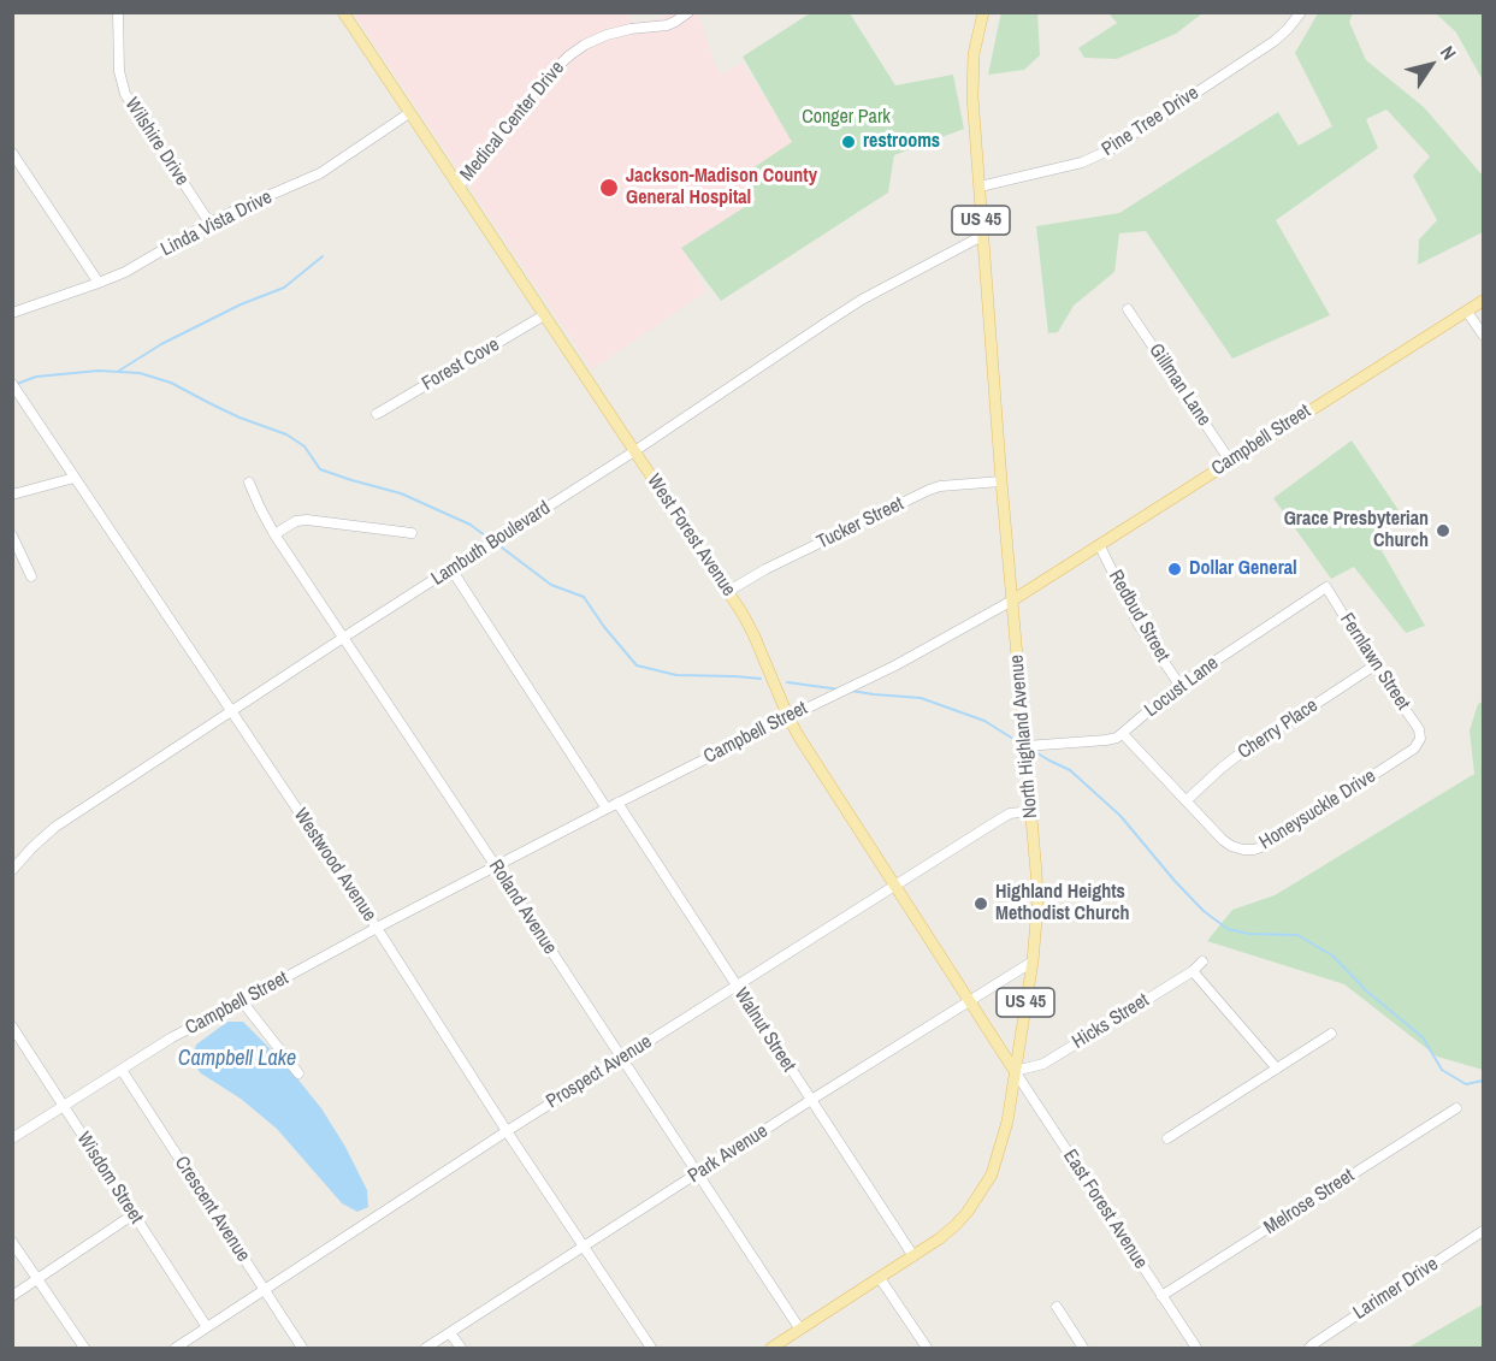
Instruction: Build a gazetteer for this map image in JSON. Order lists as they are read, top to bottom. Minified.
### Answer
{"streets":{"main road":["US 45","Campbell Street","West Forest Avenue","North Highland Avenue"],"street":["Medical Center Drive","Pine Tree Drive","Wilshire Drive","Linda Vista Drive","Forest Cove","Gillman Lane","Tucker Street","Lambuth Boulevard","Redbud Street","Fernlawn Street","Locust Lane","Cherry Place","Honeysuckle Drive","Westwood Avenue","Roland Avenue","Hicks Street","Walnut Street","Prospect Avenue","Park Avenue","Wisdom Street","Melrose Street","Crescent Avenue","East Forest Avenue","Larimer Drive"]},"crossings":[["Medical Center Drive","West Forest Avenue"],["Pine Tree Drive","North Highland Avenue"],["Wilshire Drive","Linda Vista Drive"],["Linda Vista Drive","West Forest Avenue"],["Forest Cove","West Forest Avenue"],["Gillman Lane","Campbell Street"],["Campbell Street","West Forest Avenue"],["Campbell Street","Redbud Street"],["Campbell Street","North Highland Avenue"],["Campbell Street","Westwood Avenue"],["Campbell Street","Roland Avenue"],["Campbell Street","Walnut Street"],["Campbell Street","Wisdom Street"],["Campbell Street","Crescent Avenue"],["Tucker Street","West Forest Avenue"],["Tucker Street","North Highland Avenue"],["West Forest Avenue","Lambuth Boulevard"],["West Forest Avenue","North Highland Avenue"],["West Forest Avenue","Hicks Street"],["West Forest Avenue","Prospect Avenue"],["West Forest Avenue","Park Avenue"],["West Forest Avenue","East Forest Avenue"],["Lambuth Boulevard","North Highland Avenue"],["Lambuth Boulevard","Westwood Avenue"],["Lambuth Boulevard","Roland Avenue"],["Redbud Street","Locust Lane"],["Fernlawn Street","Locust Lane"],["Fernlawn Street","Cherry Place"],["Fernlawn Street","Honeysuckle Drive"],["Locust Lane","North Highland Avenue"],["Locust Lane","Honeysuckle Drive"],["Cherry Place","Honeysuckle Drive"],["North Highland Avenue","Roland Avenue"],["North Highland Avenue","Hicks Street"],["North Highland Avenue","Walnut Street"],["North Highland Avenue","Prospect Avenue"],["North Highland Avenue","Park Avenue"],["North Highland Avenue","East Forest Avenue"],["Westwood Avenue","Prospect Avenue"],["Westwood Avenue","Park Avenue"],["Roland Avenue","Prospect Avenue"],["Roland Avenue","Park Avenue"],["Hicks Street","East Forest Avenue"],["Walnut Street","Prospect Avenue"],["Walnut Street","Park Avenue"],["Prospect Avenue","Wisdom Street"],["Prospect Avenue","Crescent Avenue"],["Melrose Street","East Forest Avenue"]],"water":["Campbell Lake"],"parks":["Conger Park"],"places":["restrooms","Jackson-Madison County General Hospital","Grace Presbyterian Church","Dollar General","Highland Heights Methodist Church"],"north":"top right"}
